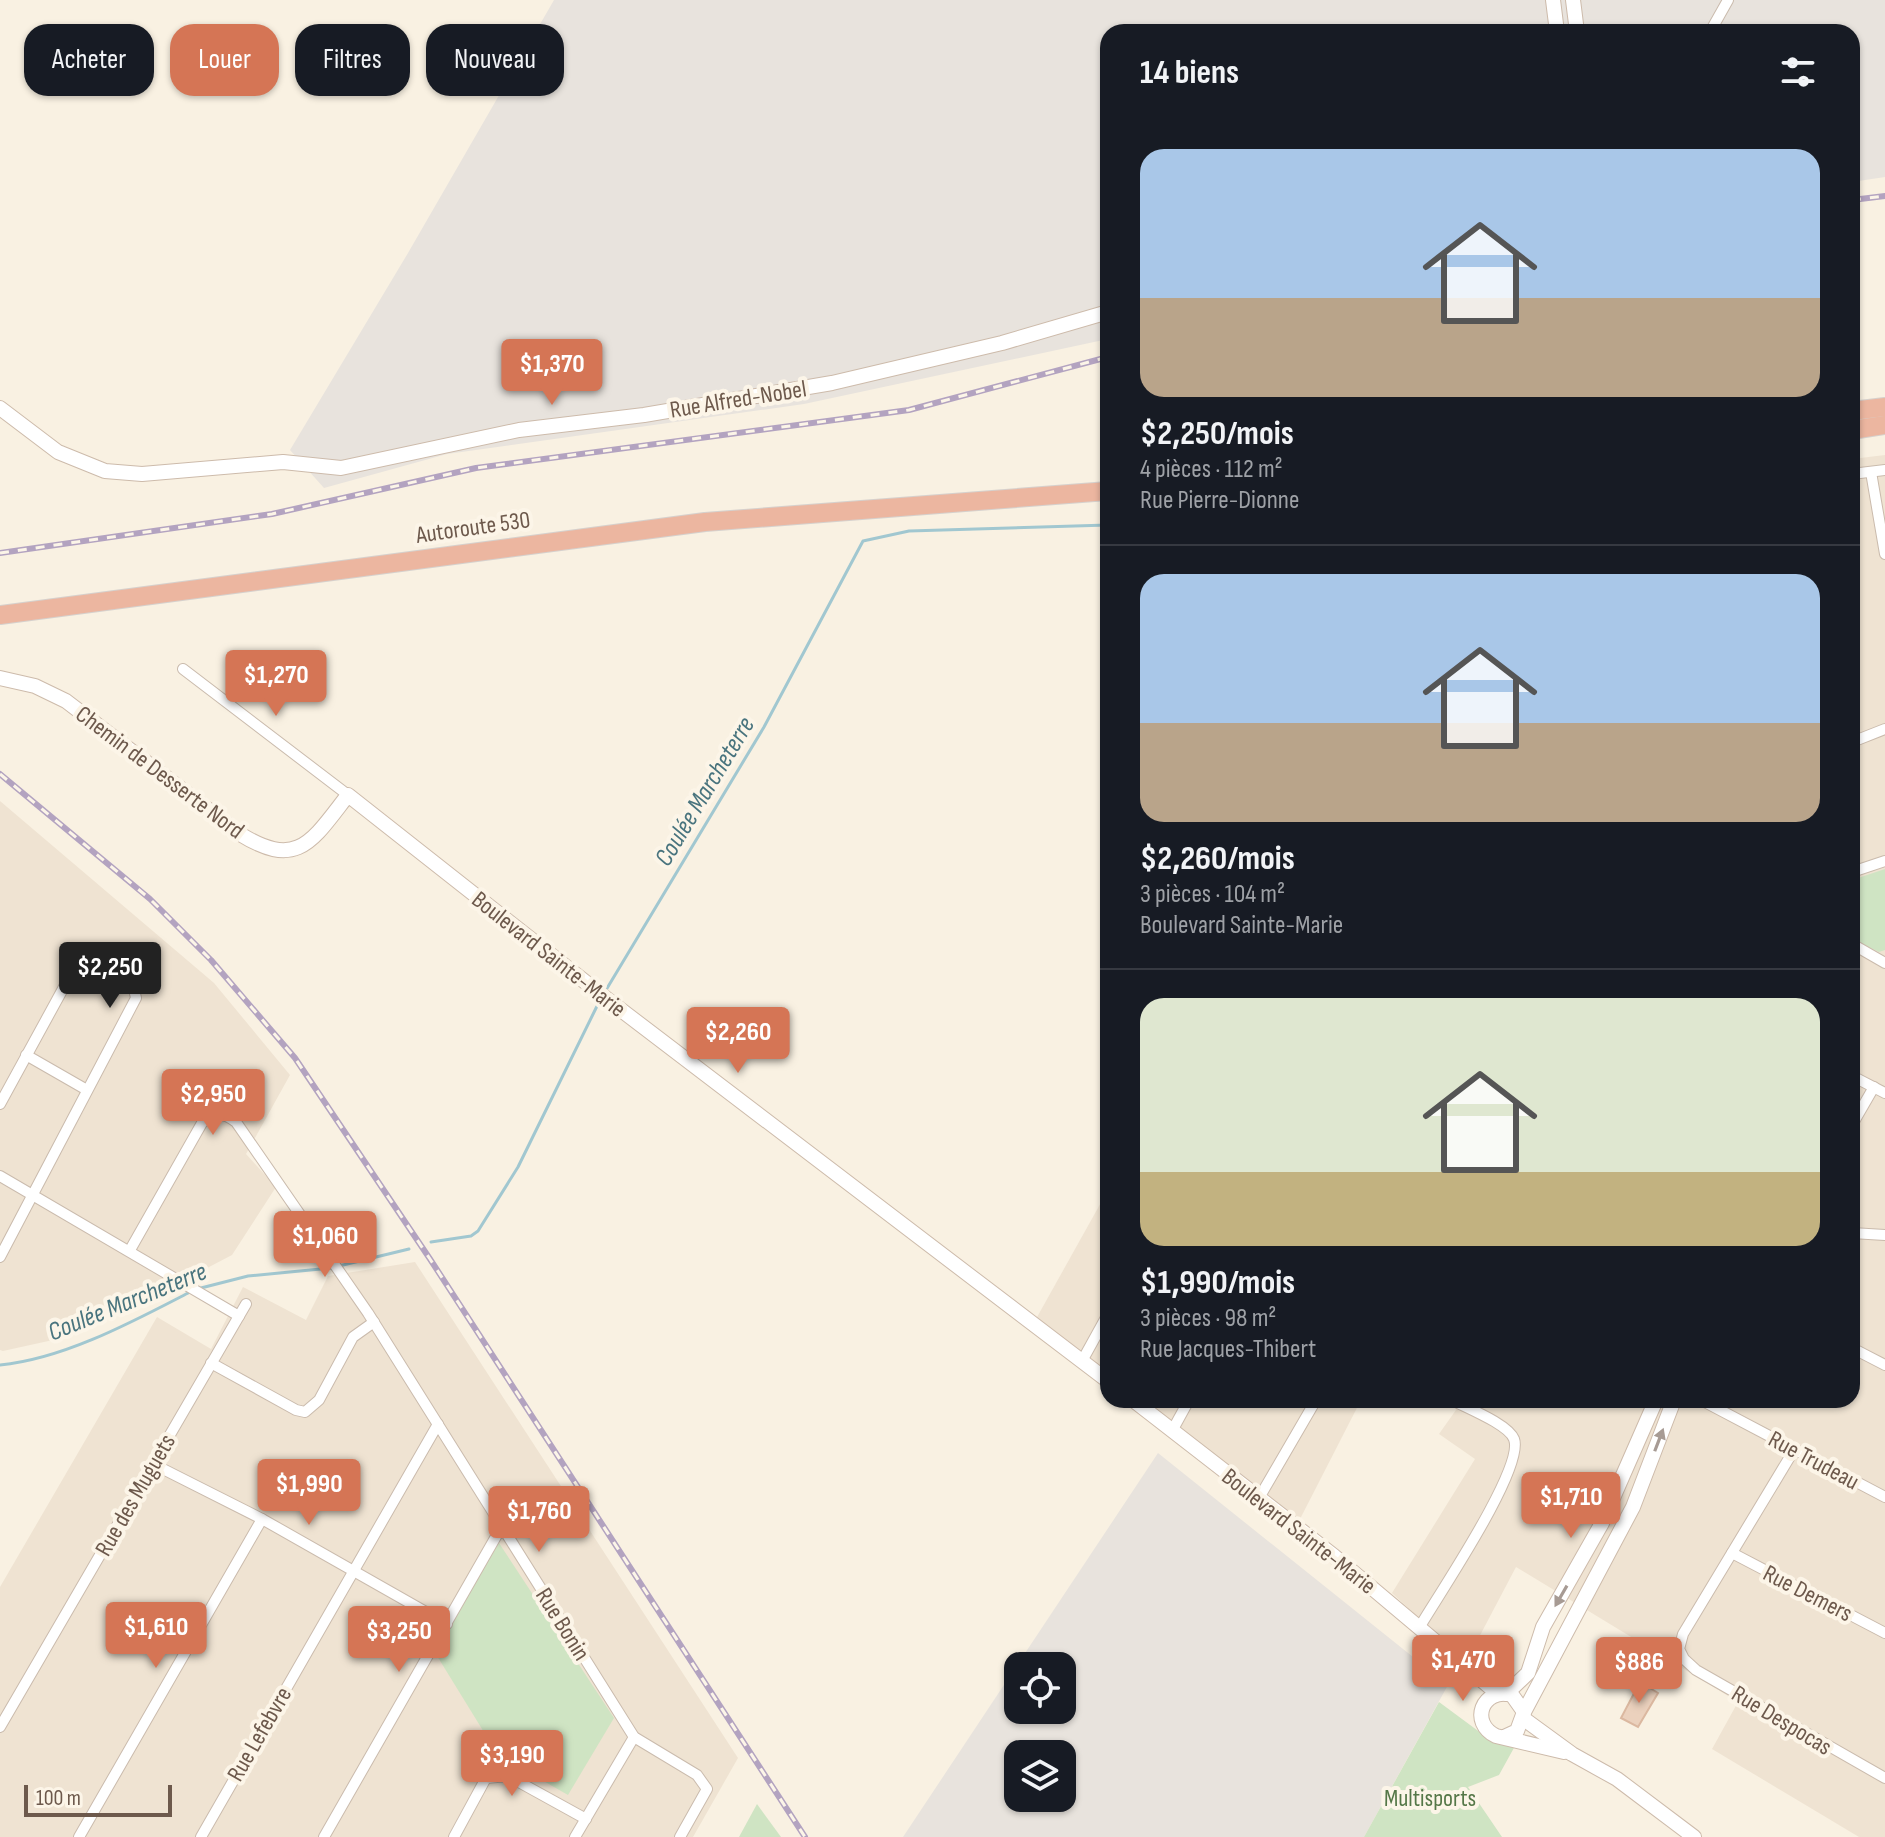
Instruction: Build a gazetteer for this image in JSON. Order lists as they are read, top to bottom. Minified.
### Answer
{"streets":{"highway":["Autoroute 530"],"street":["Rue Alfred-Nobel","Chemin de Desserte Nord","Boulevard Sainte-Marie","Rue Trudeau","Rue des Muguets","Rue Demers","Rue Bonin","Rue Despocas","Rue Lefebvre"]},"crossings":[["Chemin de Desserte Nord","Boulevard Sainte-Marie"],["Rue Trudeau","Rue Despocas"],["Rue Demers","Rue Despocas"],["Rue Bonin","Rue Lefebvre"]],"water":["Coulée Marcheterre"],"parks":["Multisports"],"scale_bar":"100 m","page":{"chip":["Acheter","Louer","Filtres","Nouveau"],"heading":"14 biens","list":[{"name":"$2,250/mois","note":"4 pièces · 112 m² · Rue Pierre-Dionne"},{"name":"$2,260/mois","note":"3 pièces · 104 m² · Boulevard Sainte-Marie"},{"name":"$1,990/mois","note":"3 pièces · 98 m² · Rue Jacques-Thibert"}],"price":["$1,370","$1,270","$2,250","$2,260","$2,950","$1,060","$1,990","$1,710","$1,760","$1,610","$3,250","$1,470","$886","$3,190"],"scale":"100 m"}}
